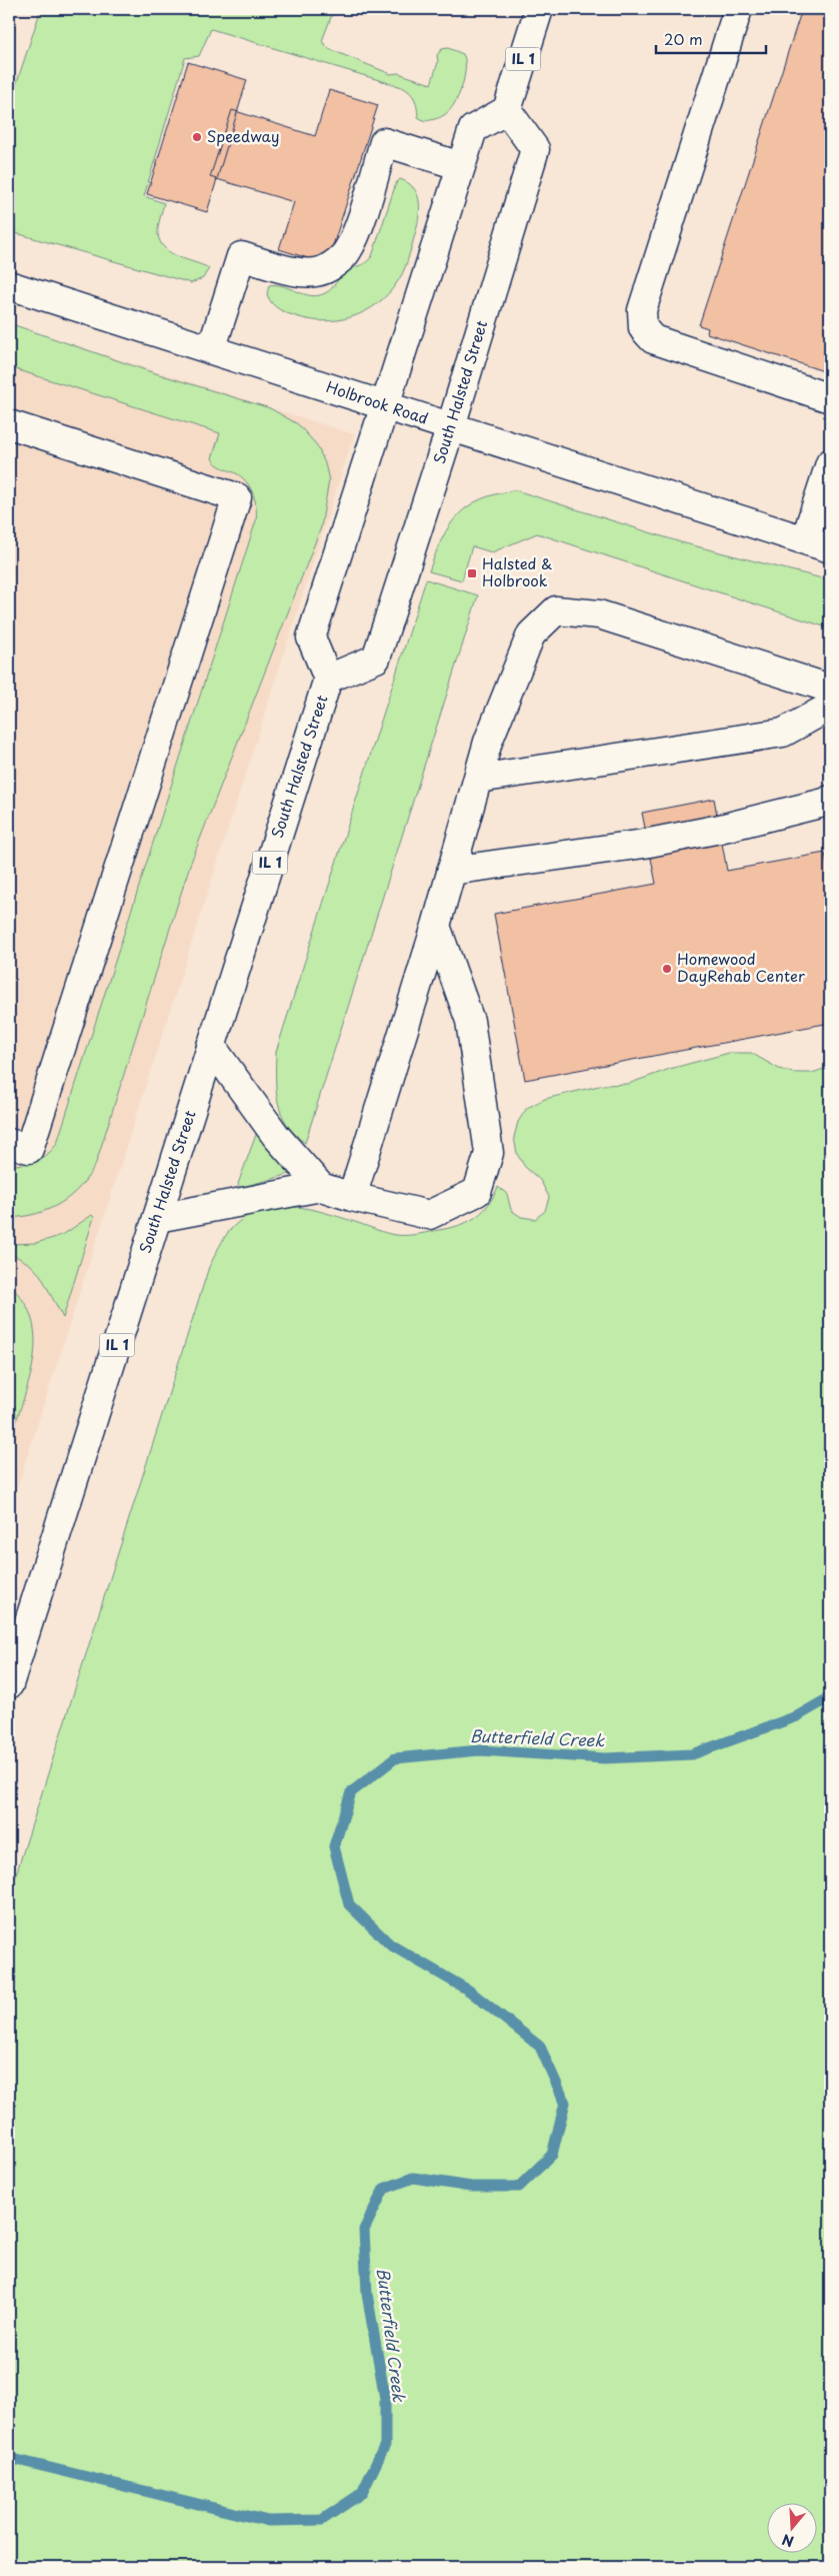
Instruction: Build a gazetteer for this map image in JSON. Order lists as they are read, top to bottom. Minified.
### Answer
{"streets":{"main road":["IL 1","South Halsted Street","Holbrook Road"]},"crossings":[["IL 1","South Halsted Street"],["South Halsted Street","Holbrook Road"]],"water":["Butterfield Creek"],"places":{"other":["Speedway","Homewood DayRehab Center"],"transit":["Halsted & Holbrook"]},"scale_bar":"20 m","north":"bottom"}
